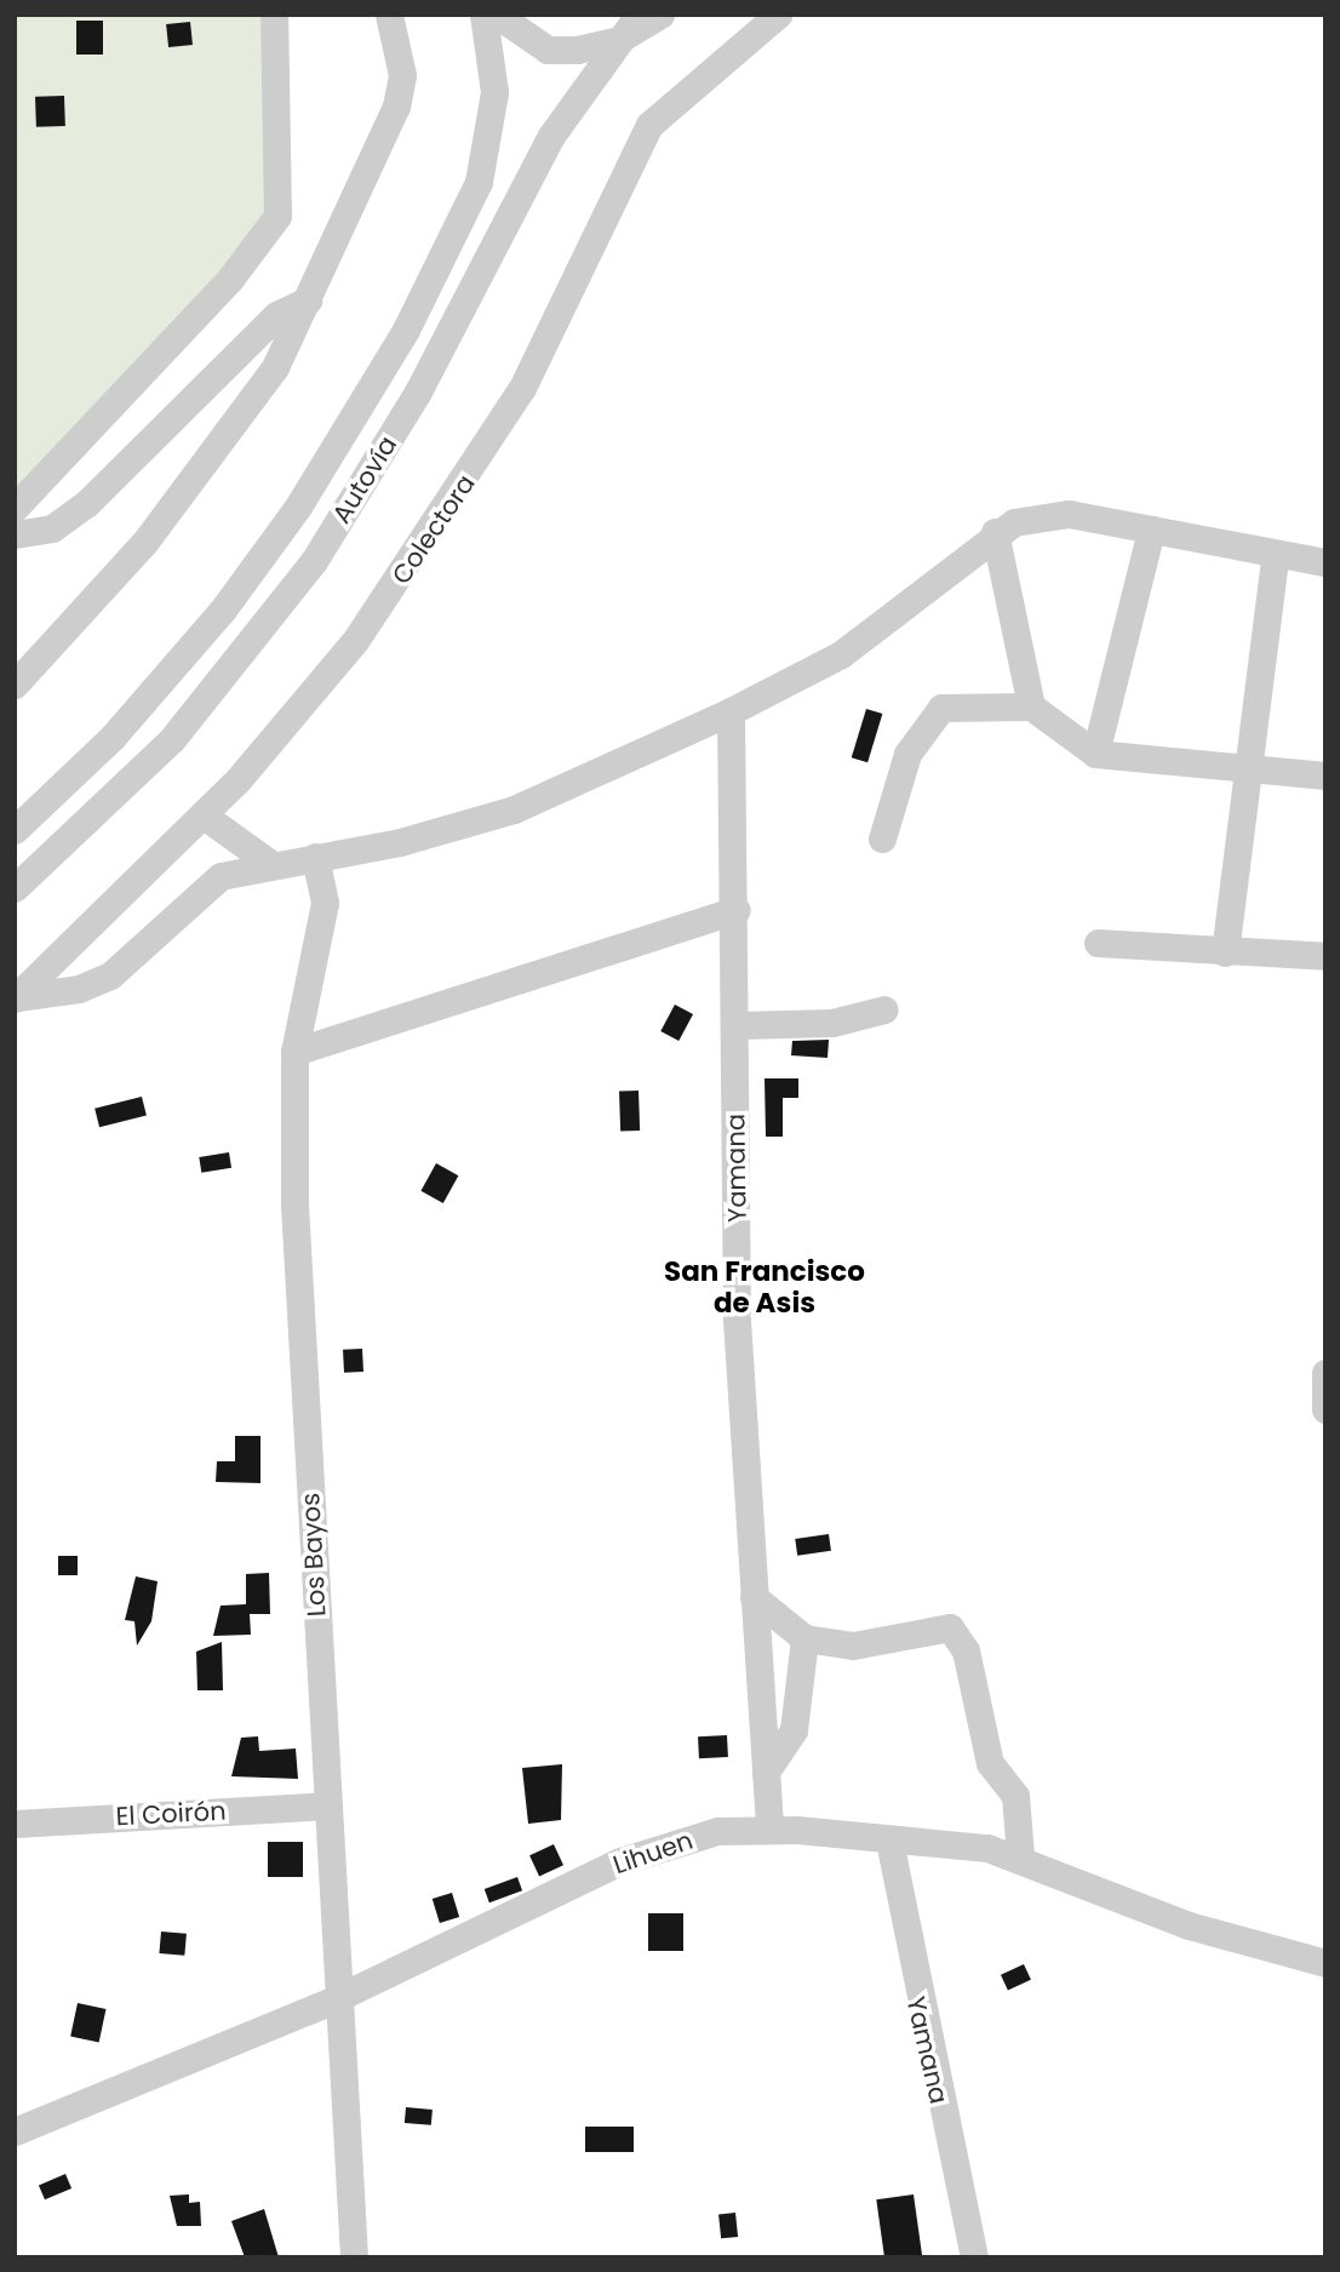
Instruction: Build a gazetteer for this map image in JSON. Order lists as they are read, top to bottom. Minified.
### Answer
{"streets":{"street":["Autovía","Colectora","Yamana","Los Bayos","El Coirón","Lihuen"]},"crossings":[["Yamana","Lihuen"],["Los Bayos","El Coirón"],["Los Bayos","Lihuen"]],"districts":["San Francisco de Asis"]}
